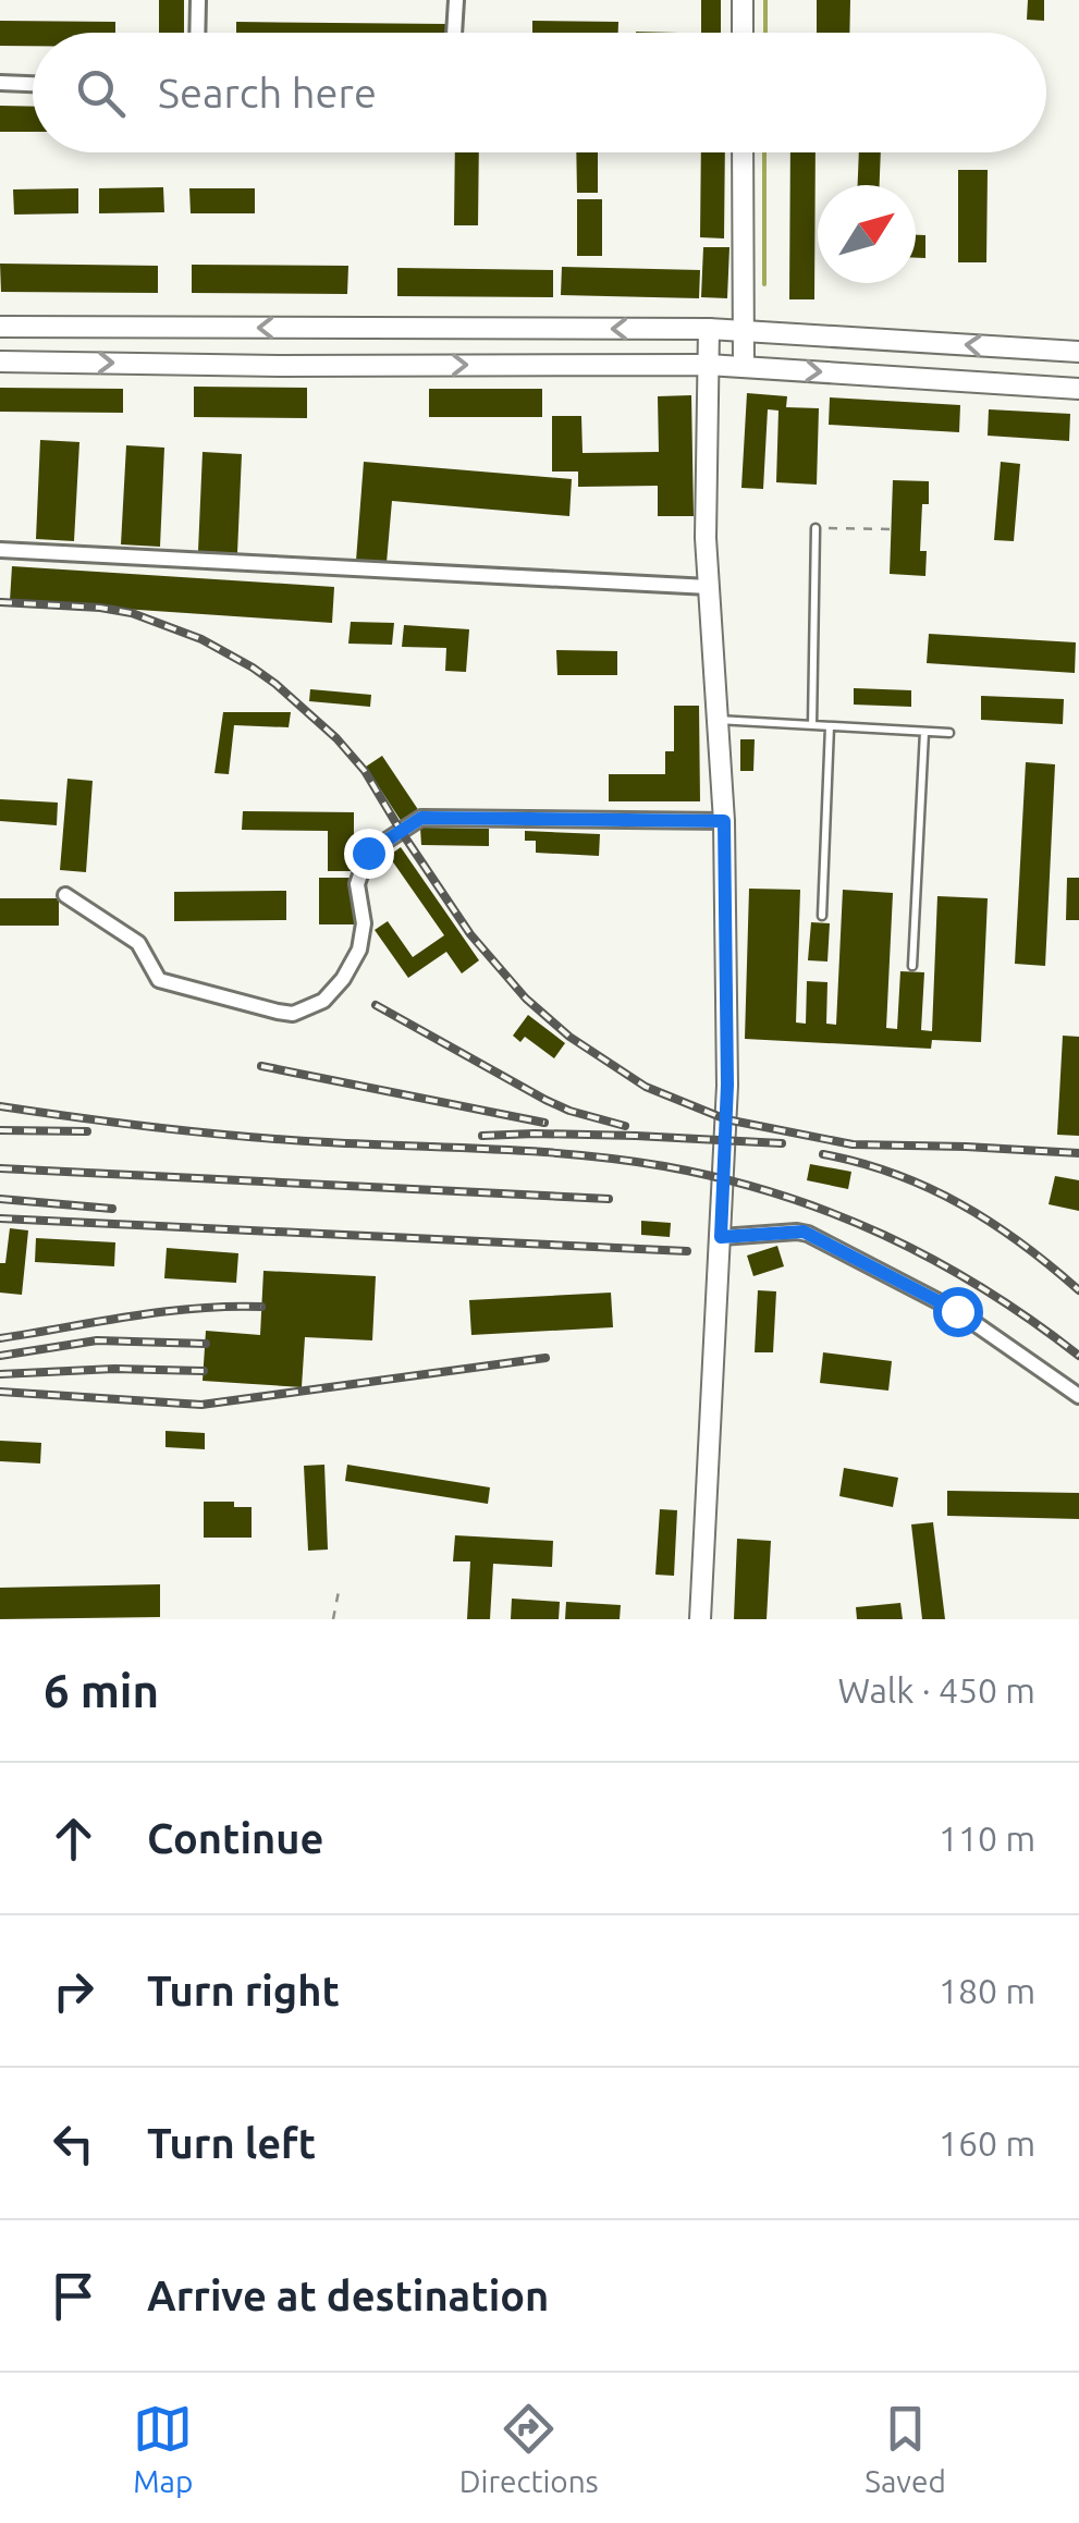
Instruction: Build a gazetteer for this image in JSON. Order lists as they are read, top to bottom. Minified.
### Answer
{"north":"top right","page":{"search":"Search here","heading":["6 min","Walk · 450 m"],"list":[["Continue","110 m"],["Turn right","180 m"],["Turn left","160 m"],"Arrive at destination"],"nav":["Map","Directions","Saved"]}}
